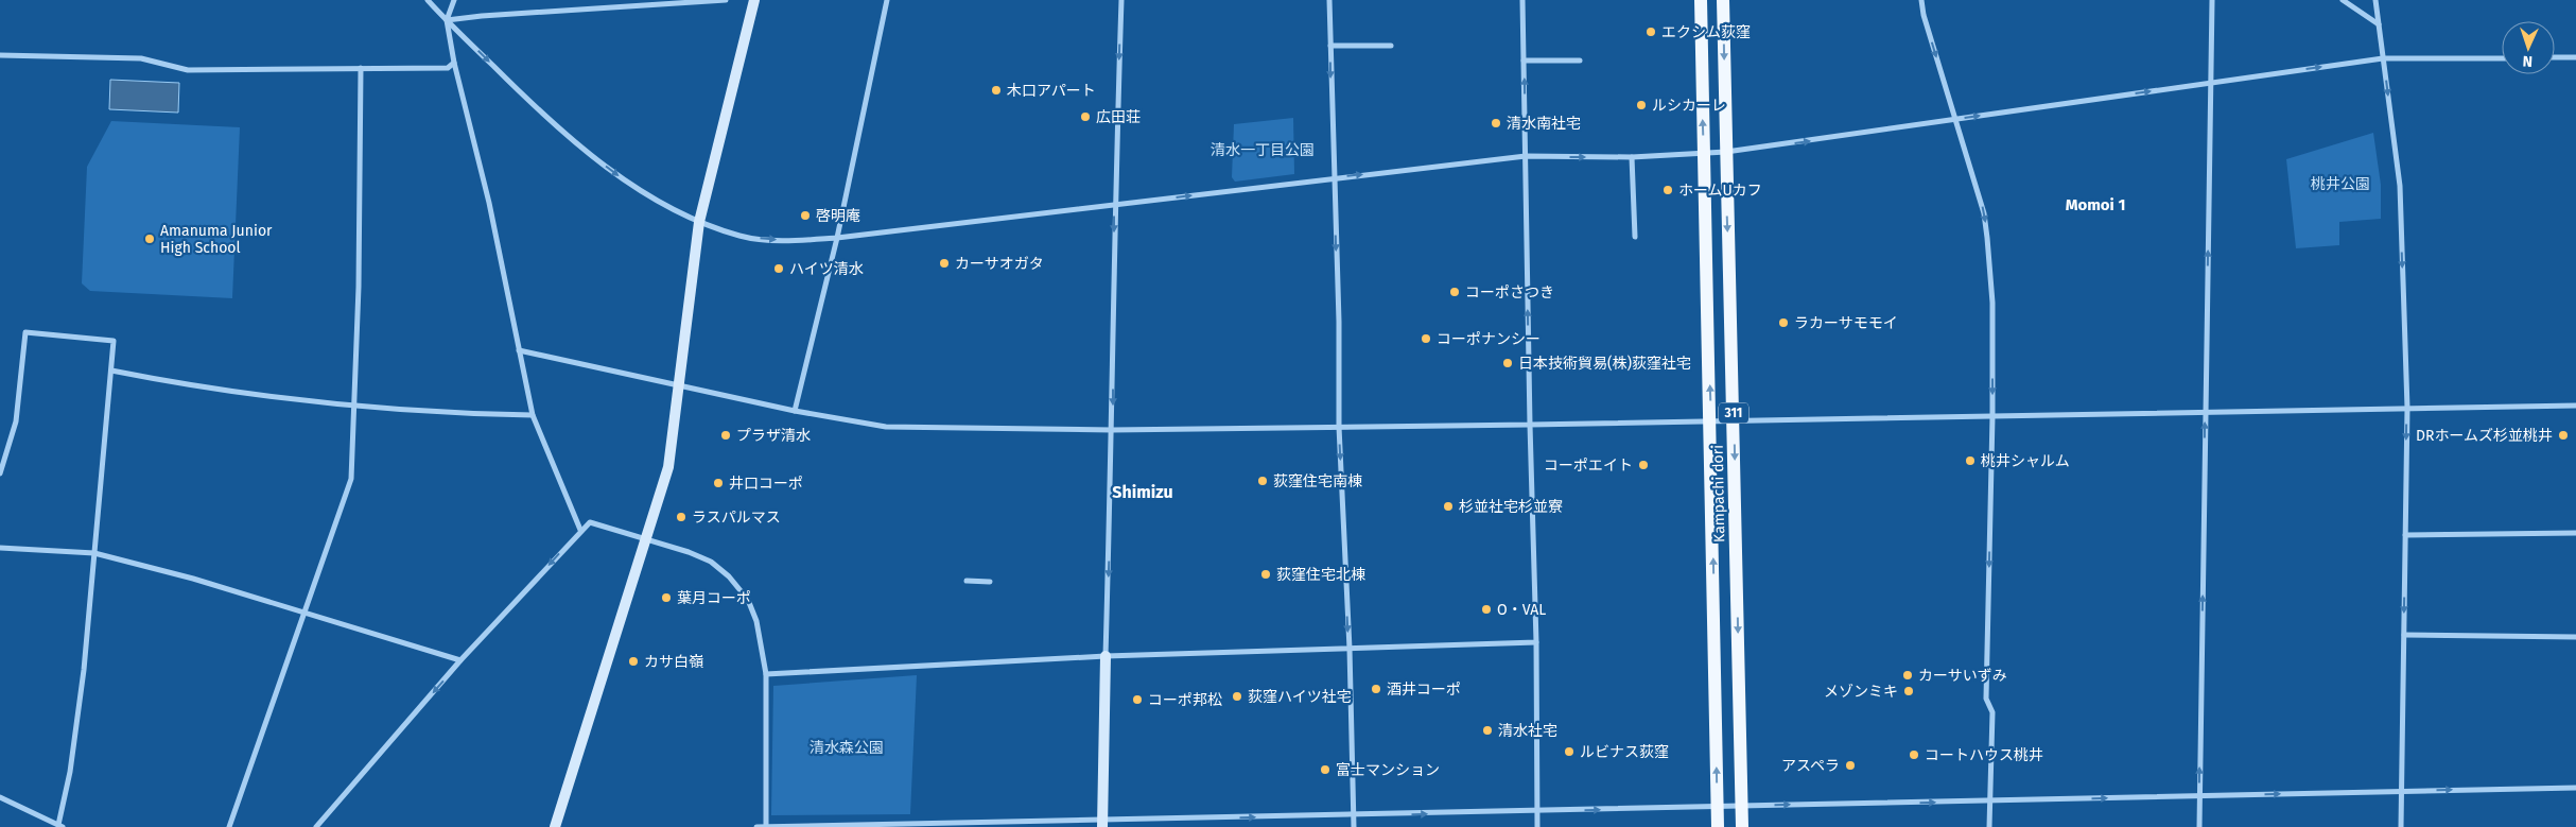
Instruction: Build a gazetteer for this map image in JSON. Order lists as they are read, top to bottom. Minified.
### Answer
{"streets":{"main road":["311","Kampachi dori"]},"districts":["Momoi 1","Shimizu"],"parks":["清水一丁目公園","桃井公園","清水森公園"],"places":["エクシム荻窪","木口アパート","ルシカーレ","広田荘","清水南社宅","ホームUカフ","啓明庵","Amanuma Junior High School","カーサオガタ","ハイツ清水","コーポさつき","ラカーサモモイ","コーポナンシー","日本技術貿易(株)荻窪社宅","プラザ清水","DRホームズ杉並桃井","桃井シャルム","コーポエイト","荻窪住宅南棟","井口コーポ","杉並社宅杉並寮","ラスパルマス","荻窪住宅北棟","葉月コーポ","O・VAL","カサ白嶺","カーサいずみ","酒井コーポ","メゾンミキ","荻窪ハイツ社宅","コーポ邦松","清水社宅","ルビナス荻窪","コートハウス桃井","アスペラ","富士マンション"],"north":"bottom"}
